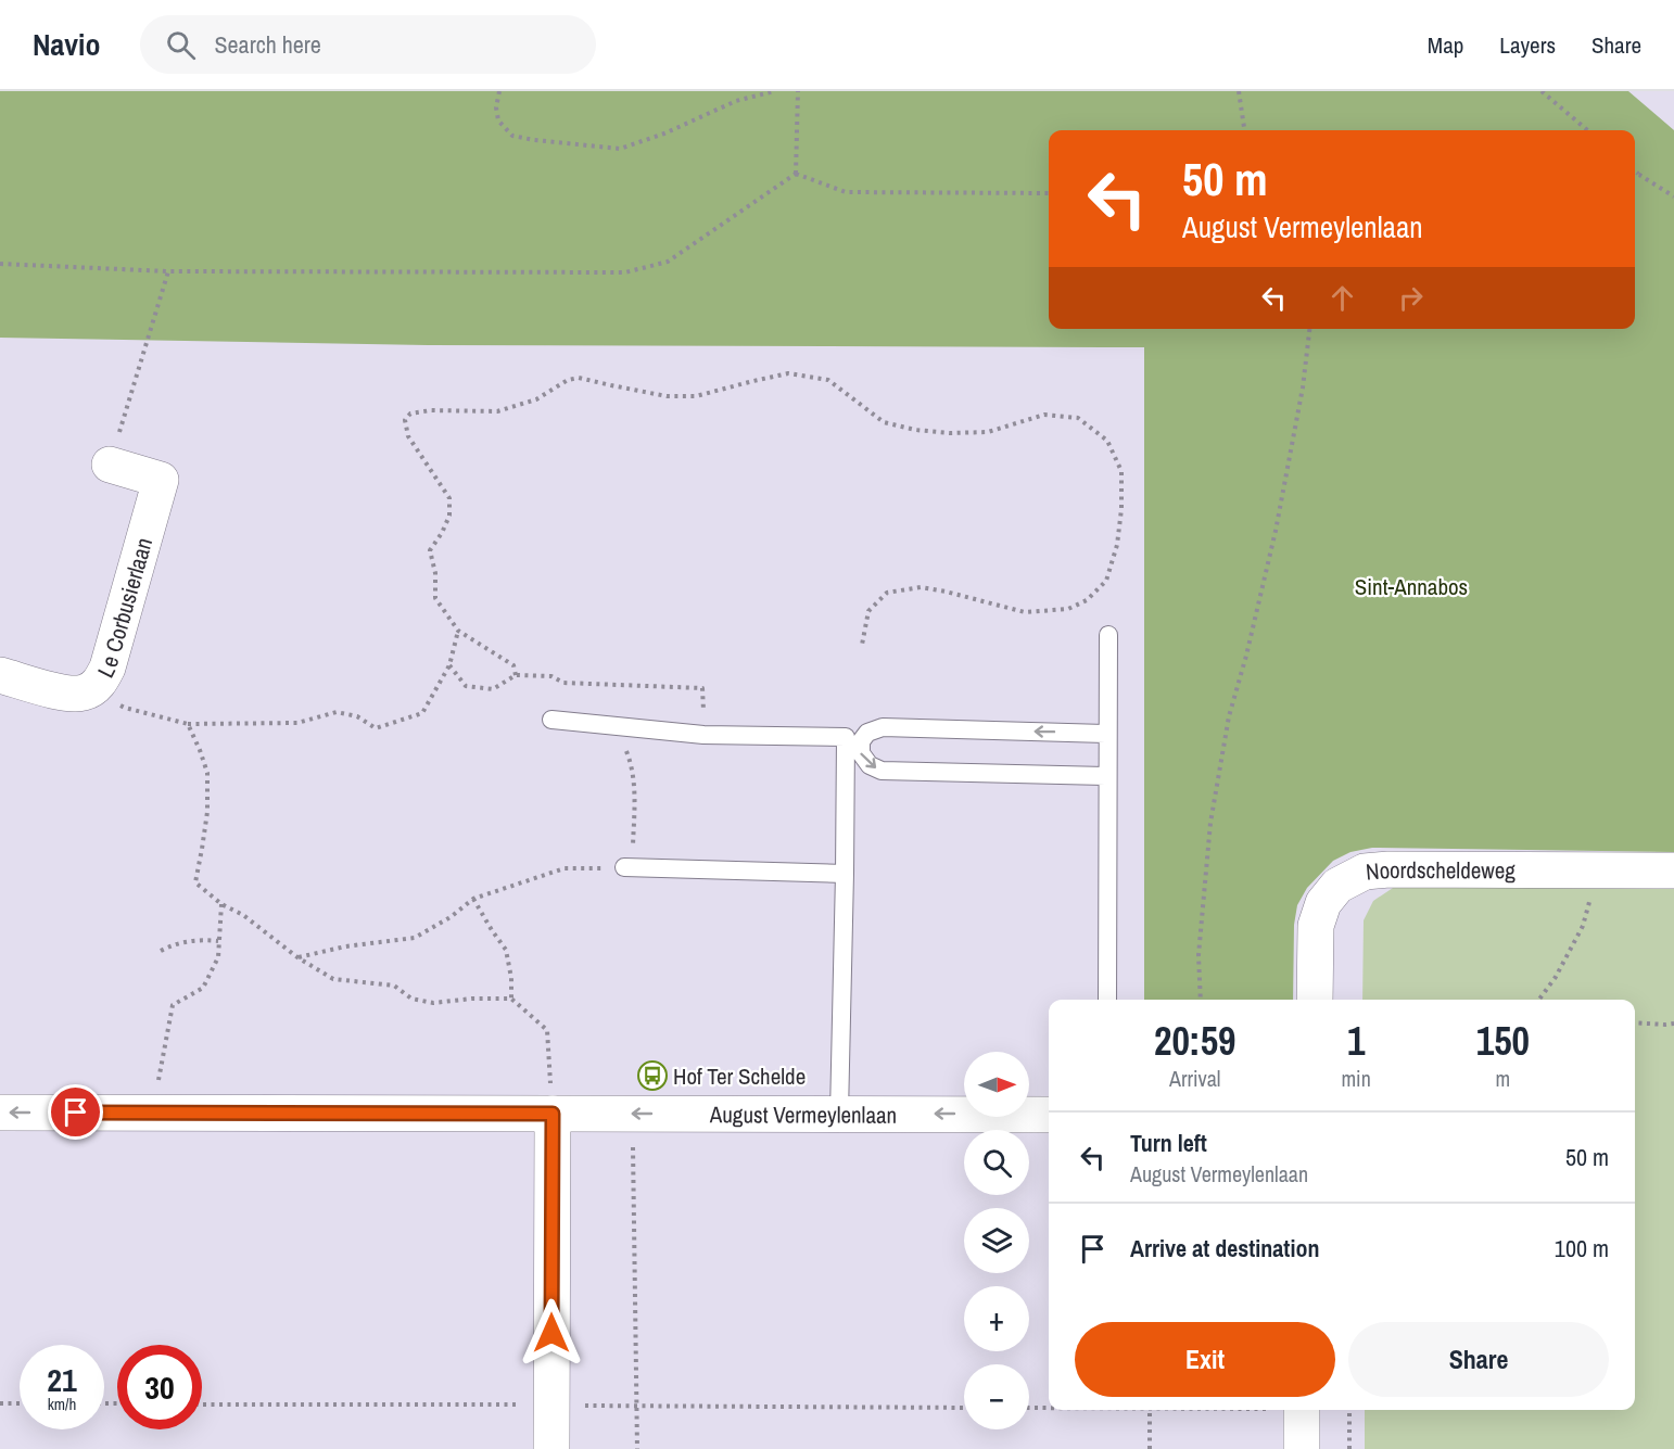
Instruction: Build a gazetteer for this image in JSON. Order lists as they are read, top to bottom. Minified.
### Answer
{"streets":{"street":["Le Corbusierlaan","Noordscheldeweg","August Vermeylenlaan"]},"one_way":["August Vermeylenlaan"],"parks":["Sint-Annabos"],"places":{"bus stop":["Hof Ter Schelde"]},"north":"right","page":{"header":"Navio","search":"Search here","nav":["Map","Layers","Share"],"turn":["50 m","August Vermeylenlaan"],"eta":["20:59","Arrival","1","min","150","m"],"map_buttons":["+","−"],"list":[{"name":"Turn left","note":"August Vermeylenlaan","value":"50 m"},{"name":"Arrive at destination","value":"100 m"}],"buttons":["Exit","Share"],"speed":"21 km/h","limit":"30"}}
